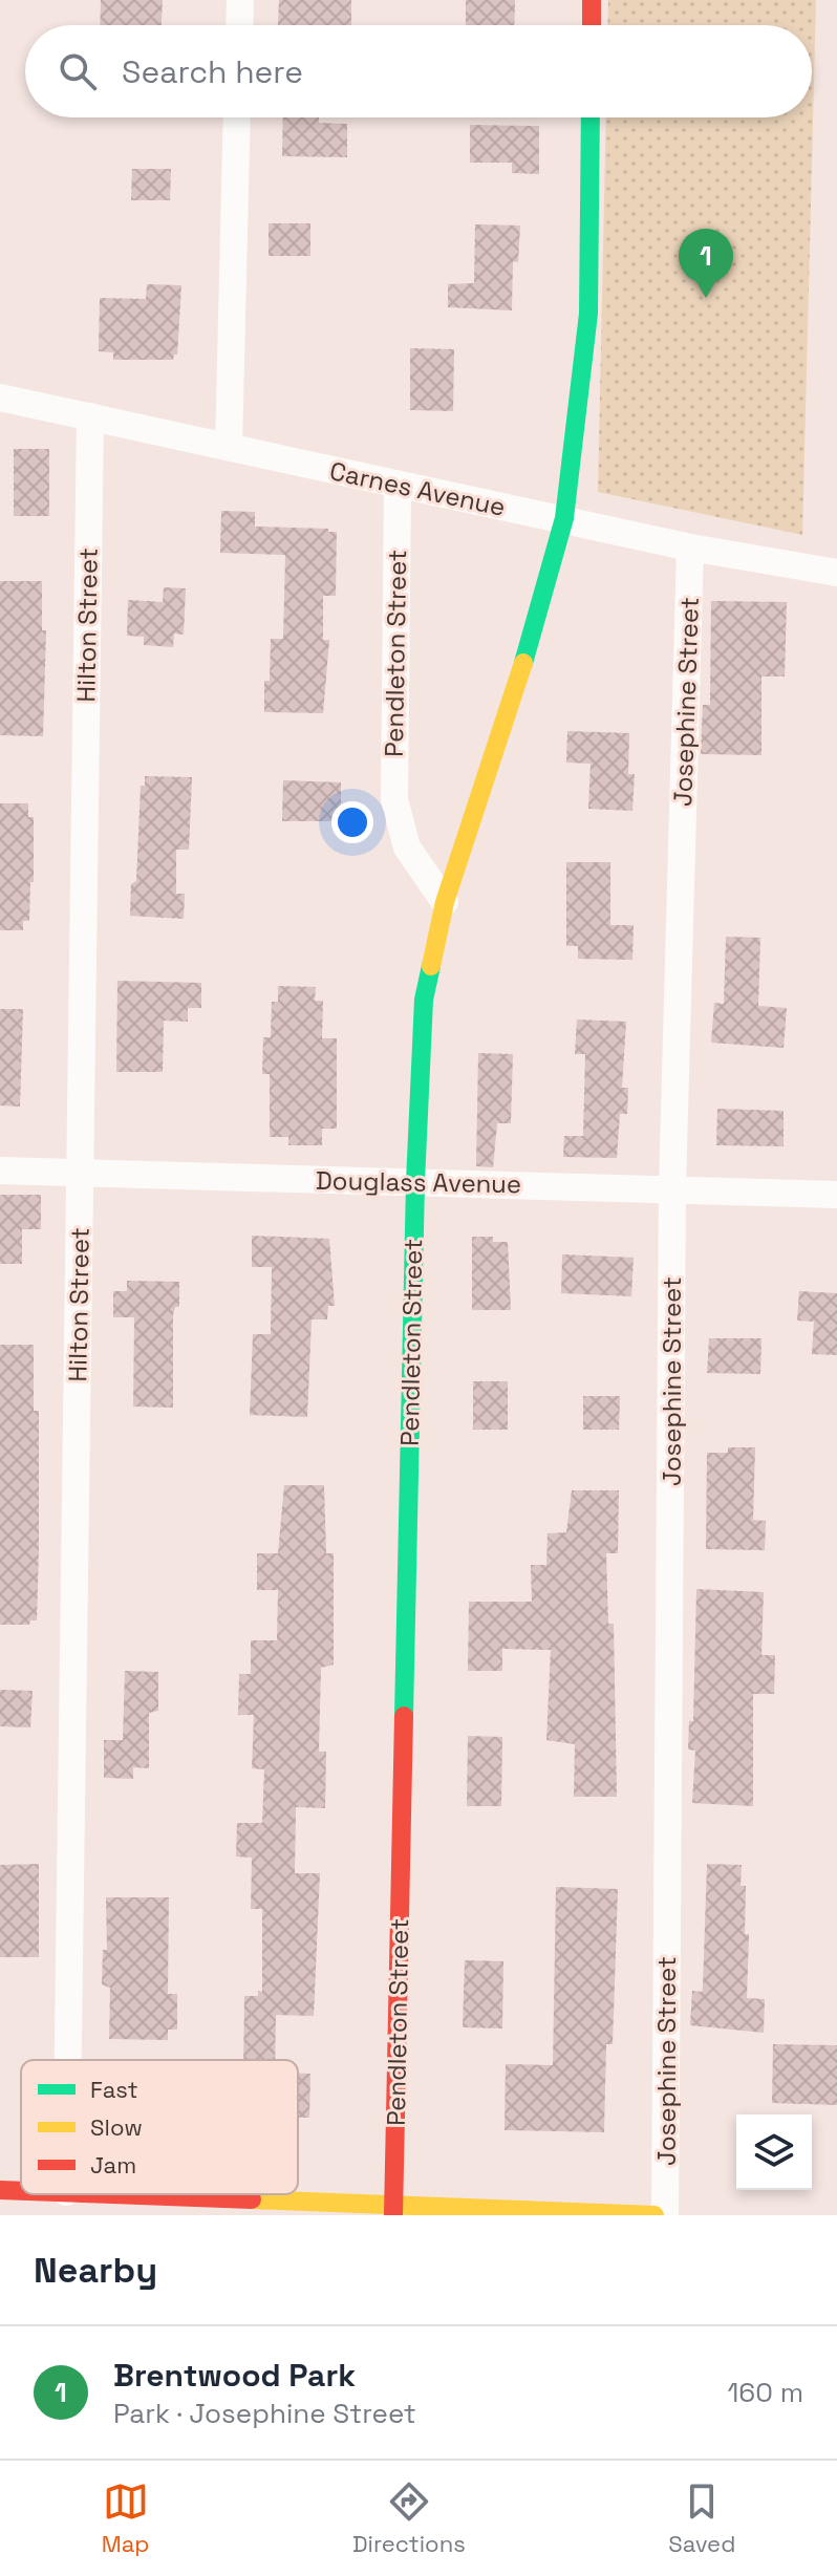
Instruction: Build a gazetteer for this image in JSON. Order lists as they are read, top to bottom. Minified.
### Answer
{"streets":{"main road":["Pendleton Street"],"street":["Carnes Avenue","Hilton Street","Josephine Street","Douglass Avenue"]},"crossings":[["Carnes Avenue","Hilton Street"],["Carnes Avenue","Pendleton Street"],["Carnes Avenue","Josephine Street"],["Hilton Street","Douglass Avenue"],["Pendleton Street","Douglass Avenue"],["Josephine Street","Douglass Avenue"]],"legend":["Fast","Slow","Jam"],"page":{"search":"Search here","pins":"1","heading":"Nearby","list":[{"mark":"1","name":"Brentwood Park","note":"Park · Josephine Street","value":"160 m"}],"nav":["Map","Directions","Saved"]}}
